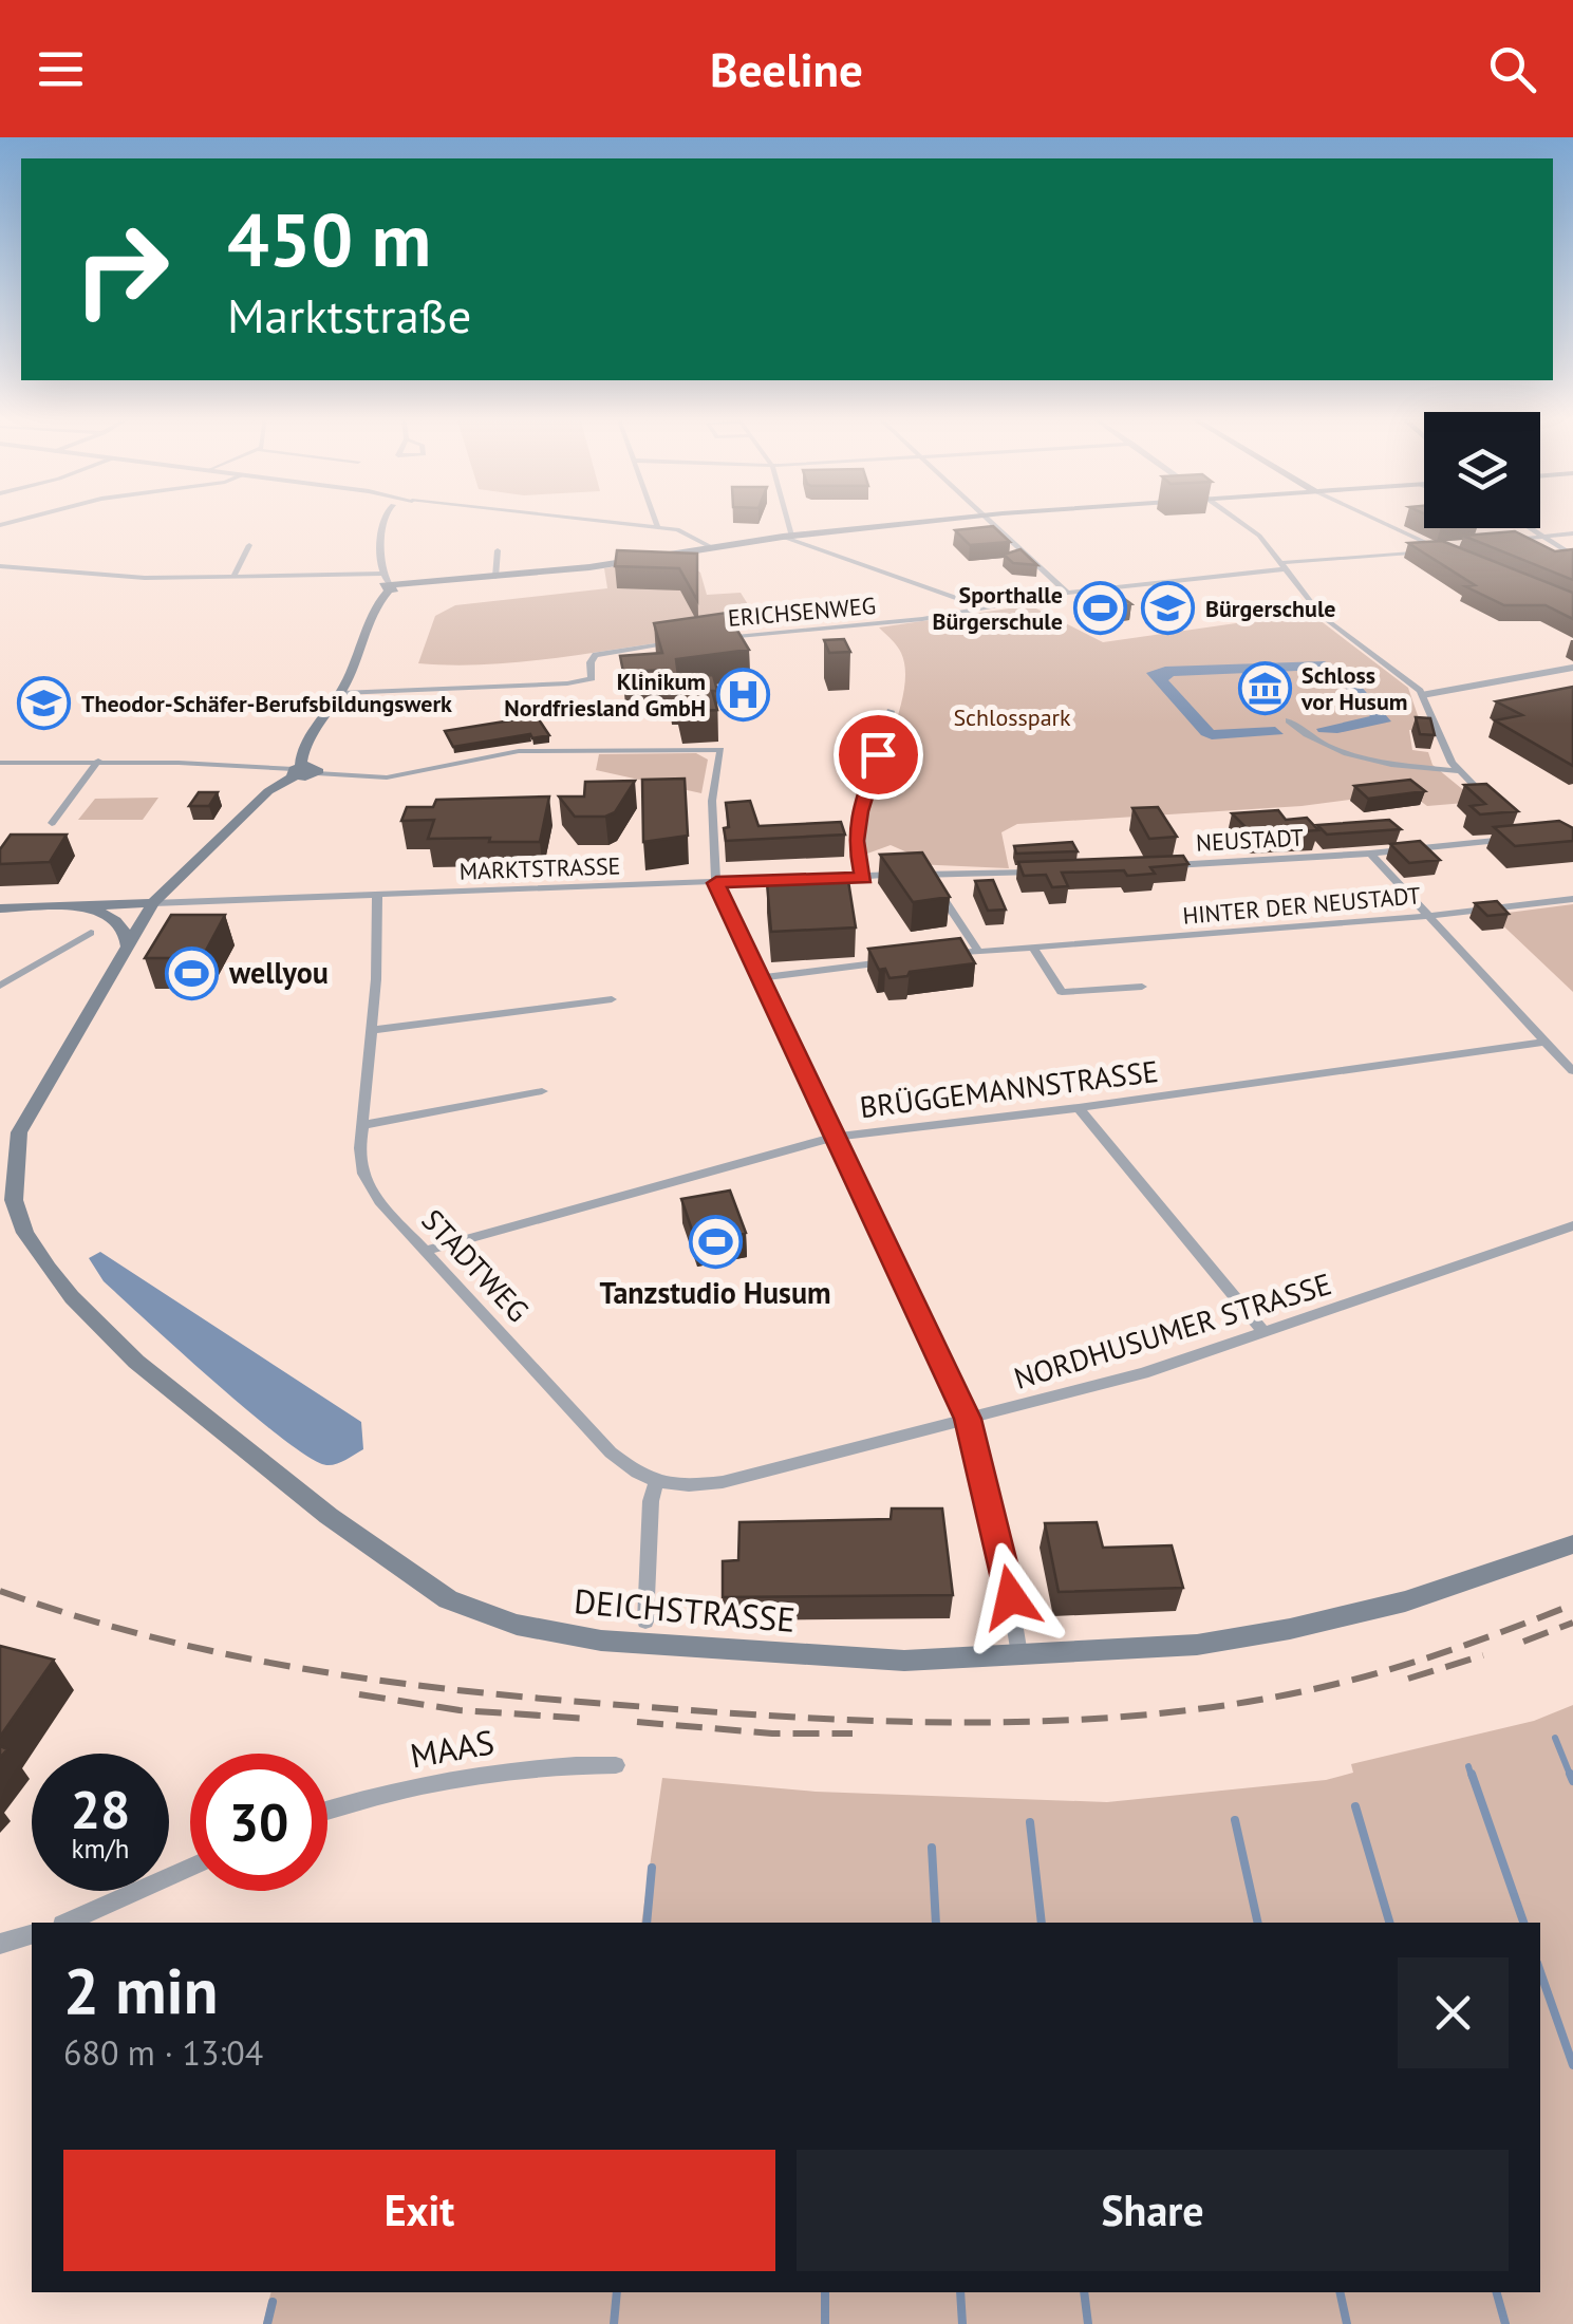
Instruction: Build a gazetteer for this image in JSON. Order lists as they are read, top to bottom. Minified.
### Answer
{"streets":{"main road":["DEICHSTRASSE"],"street":["ERICHSENWEG","NEUSTADT","MARKTSTRASSE","HINTER DER NEUSTADT","BRÜGGEMANNSTRASSE","STADTWEG","NORDHUSUMER STRASSE","MAAS"]},"crossings":[["MARKTSTRASSE","STADTWEG"],["BRÜGGEMANNSTRASSE","STADTWEG"],["STADTWEG","NORDHUSUMER STRASSE"]],"parks":["Schlosspark"],"places":{"sports":["Sporthalle Bürgerschule","wellyou","Tanzstudio Husum"],"school or university":["Bürgerschule","Theodor-Schäfer-Berufsbildungswerk"],"museum":["Schloss vor Husum"],"hospital":["Klinikum Nordfriesland GmbH"]},"page":{"header":"Beeline","turn":["450 m","Marktstraße"],"speed":"28 km/h","limit":"30","heading":["2 min","680 m · 13:04"],"buttons":["Exit","Share"]}}
